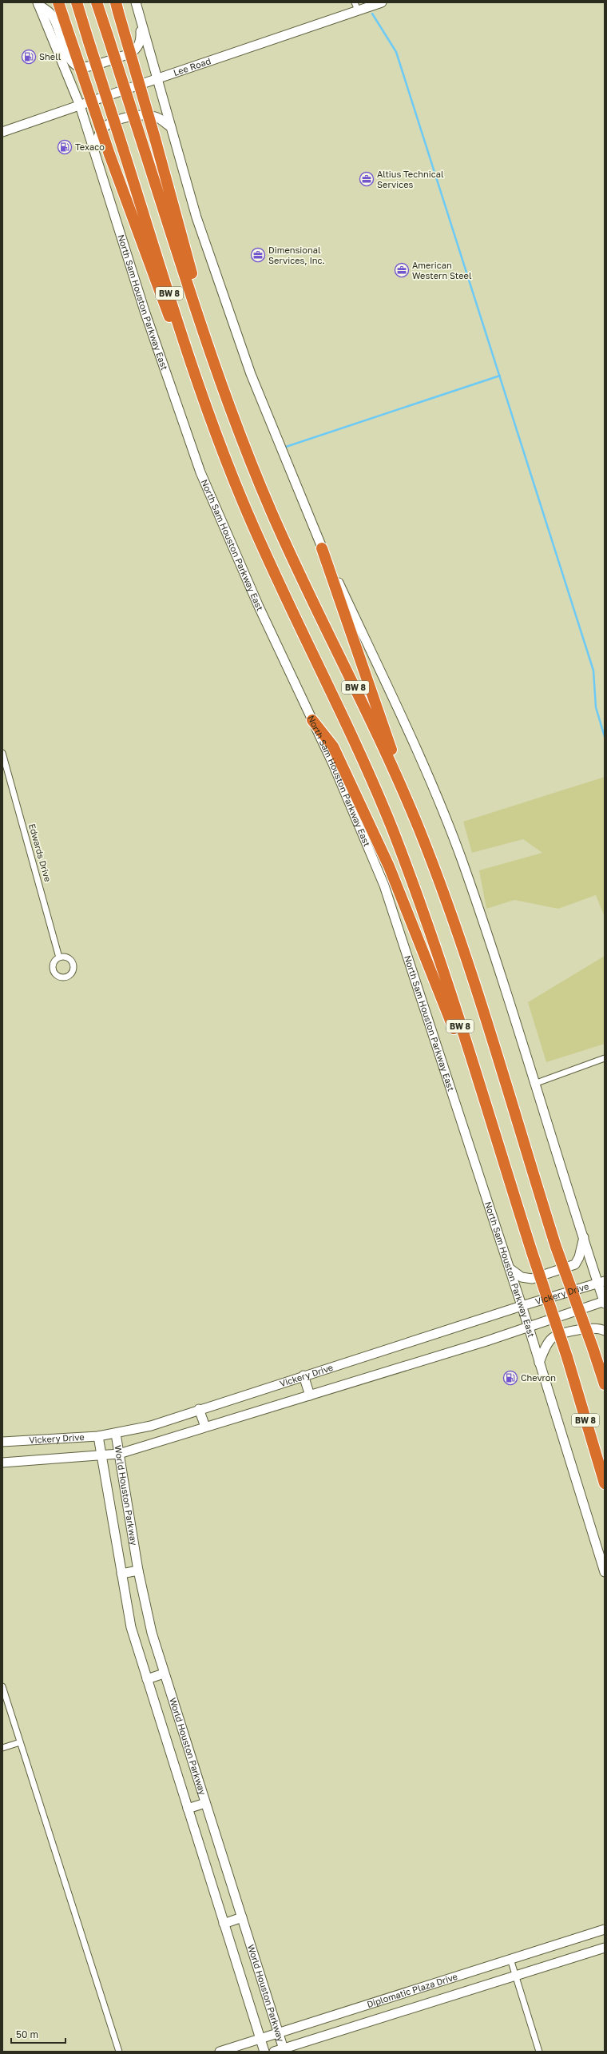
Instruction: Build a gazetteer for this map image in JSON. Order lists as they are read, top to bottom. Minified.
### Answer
{"streets":{"highway":["BW 8"],"main road":["Lee Road","North Sam Houston Parkway East","Vickery Drive","World Houston Parkway","Diplomatic Plaza Drive"],"street":["Edwards Drive"]},"crossings":[["Lee Road","North Sam Houston Parkway East"],["North Sam Houston Parkway East","Vickery Drive"],["Vickery Drive","World Houston Parkway"],["World Houston Parkway","Diplomatic Plaza Drive"]],"places":{"fuel station":["Shell","Texaco","Chevron"],"office":["Altius Technical Services","Dimensional Services, Inc.","American Western Steel"]},"scale_bar":"50 m"}
